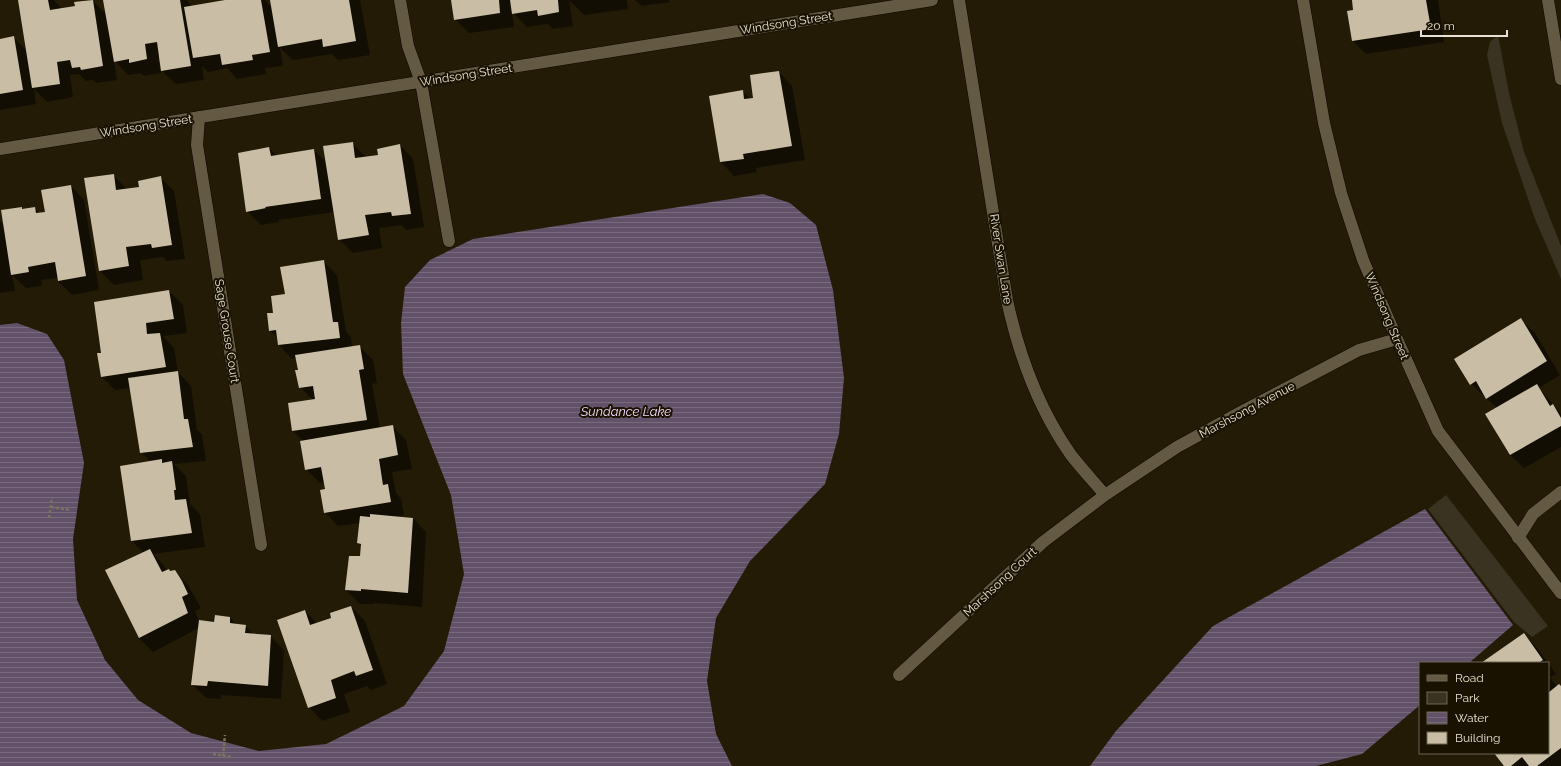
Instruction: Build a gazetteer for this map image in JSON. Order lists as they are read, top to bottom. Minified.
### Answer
{"streets":{"street":["Windsong Street","River Swan Lane","Sage Grouse Court","Marshsong Avenue","Marshsong Court"]},"crossings":[["Windsong Street","Sage Grouse Court"],["Windsong Street","Marshsong Avenue"],["River Swan Lane","Marshsong Avenue"],["River Swan Lane","Marshsong Court"],["Marshsong Avenue","Marshsong Court"]],"water":["Sundance Lake"],"legend":["Road","Park","Water","Building"],"scale_bar":"20 m"}
